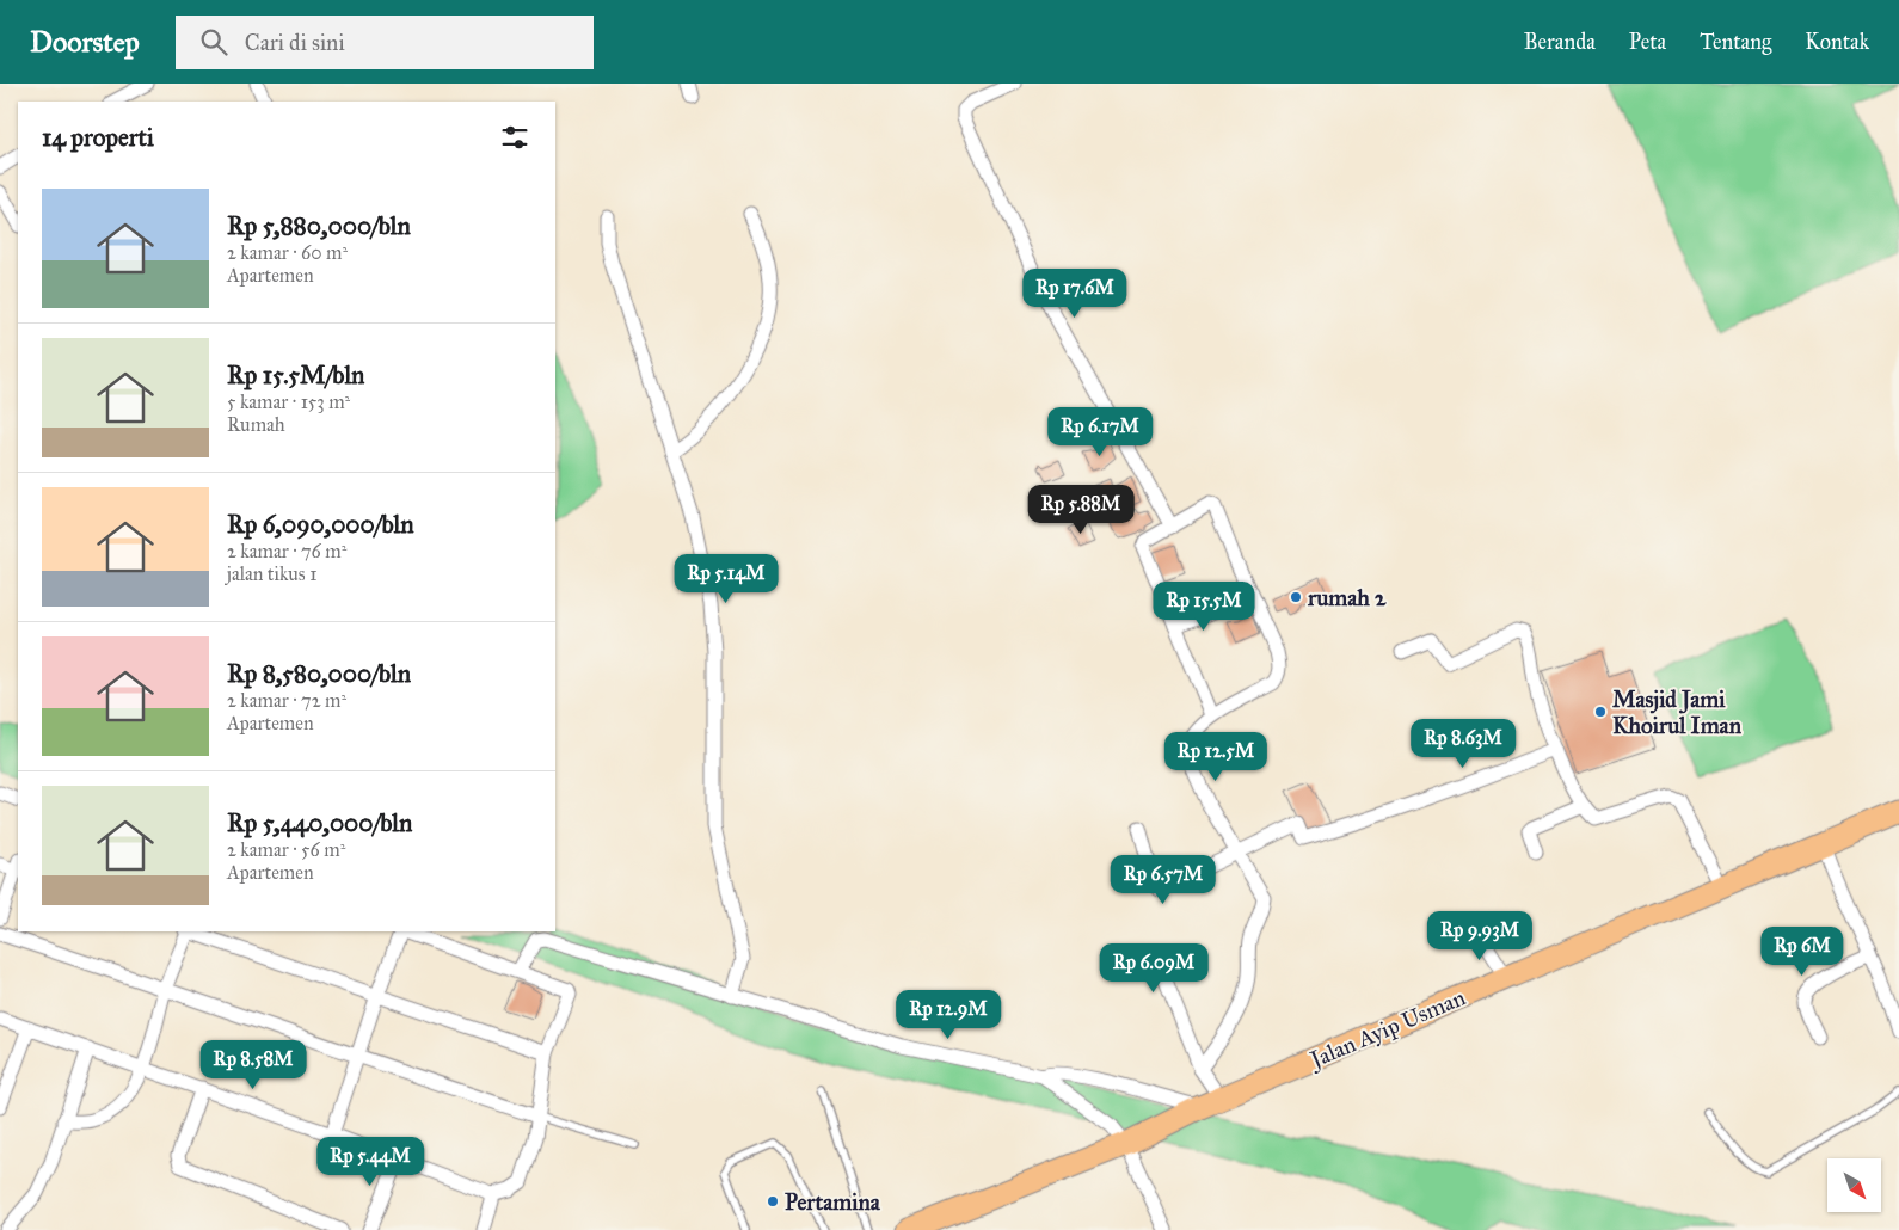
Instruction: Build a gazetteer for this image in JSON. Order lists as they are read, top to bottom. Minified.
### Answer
{"streets":{"main road":["Jalan Ayip Usman"]},"places":["rumah 2","Masjid Jami Khoirul Iman","Pertamina"],"north":"bottom right","page":{"header":"Doorstep","search":"Cari di sini","nav":["Beranda","Peta","Tentang","Kontak"],"heading":"14 properti","list":[{"name":"Rp 5,880,000/bln","note":"2 kamar · 60 m² · Apartemen"},{"name":"Rp 15.5M/bln","note":"5 kamar · 153 m² · Rumah"},{"name":"Rp 6,090,000/bln","note":"2 kamar · 76 m² · jalan tikus 1"},{"name":"Rp 8,580,000/bln","note":"2 kamar · 72 m² · Apartemen"},{"name":"Rp 5,440,000/bln","note":"2 kamar · 56 m² · Apartemen"}],"price":["Rp 17.6M","Rp 6.17M","Rp 5.88M","Rp 5.14M","Rp 15.5M","Rp 8.63M","Rp 12.5M","Rp 6.57M","Rp 9.93M","Rp 6M","Rp 6.09M","Rp 12.9M","Rp 8.58M","Rp 5.44M"]}}
